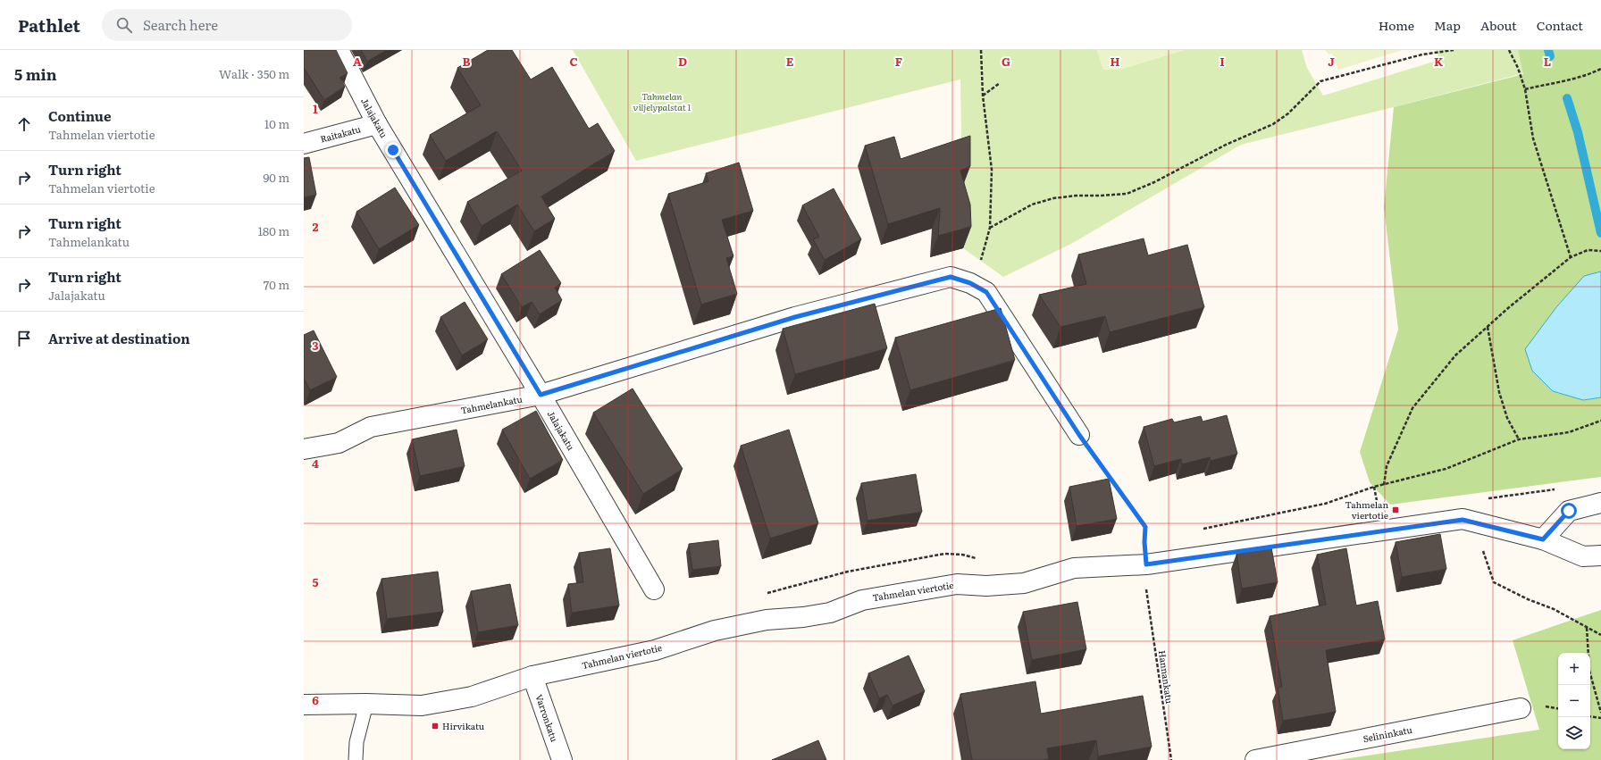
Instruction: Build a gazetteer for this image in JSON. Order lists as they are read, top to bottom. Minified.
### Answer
{"streets":{"street":["Jalajakatu","Raitakatu","Tahmelankatu","Tahmelan viertotie","Varronkatu","Selininkatu"],"path":["Hannankatu"]},"crossings":[["Jalajakatu","Raitakatu"],["Jalajakatu","Tahmelankatu"],["Tahmelan viertotie","Varronkatu"]],"parks":["Tahmelan viljelypalstat 1"],"places":{"transit":["Tahmelan viertotie","Hirvikatu"]},"page":{"header":"Pathlet","search":"Search here","nav":["Home","Map","About","Contact"],"heading":["5 min","Walk · 350 m"],"list":[["Continue","Tahmelan viertotie","10 m"],["Turn right","Tahmelan viertotie","90 m"],["Turn right","Tahmelankatu","180 m"],["Turn right","Jalajakatu","70 m"],"Arrive at destination"],"map_buttons":["+","−"]},"grid":{"columns":["A","B","C","D","E","F","G","H","I","J","K","L"],"rows":["1","2","3","4","5","6"]}}
